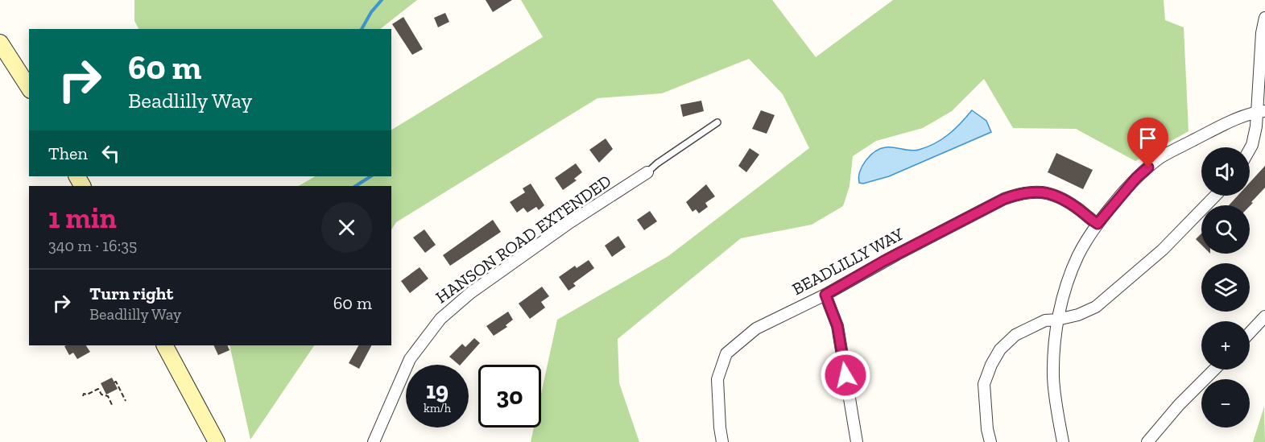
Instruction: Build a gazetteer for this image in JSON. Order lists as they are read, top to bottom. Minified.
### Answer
{"streets":{"street":["HANSON ROAD EXTENDED","BEADLILLY WAY"]},"page":{"turn":["60 m","Beadlilly Way"],"then":"Then","map_buttons":["+","−"],"heading":["1 min","340 m · 16:35"],"list":[{"name":"Turn right","note":"Beadlilly Way","value":"60 m"}],"speed":"19 km/h","limit":"30"}}
